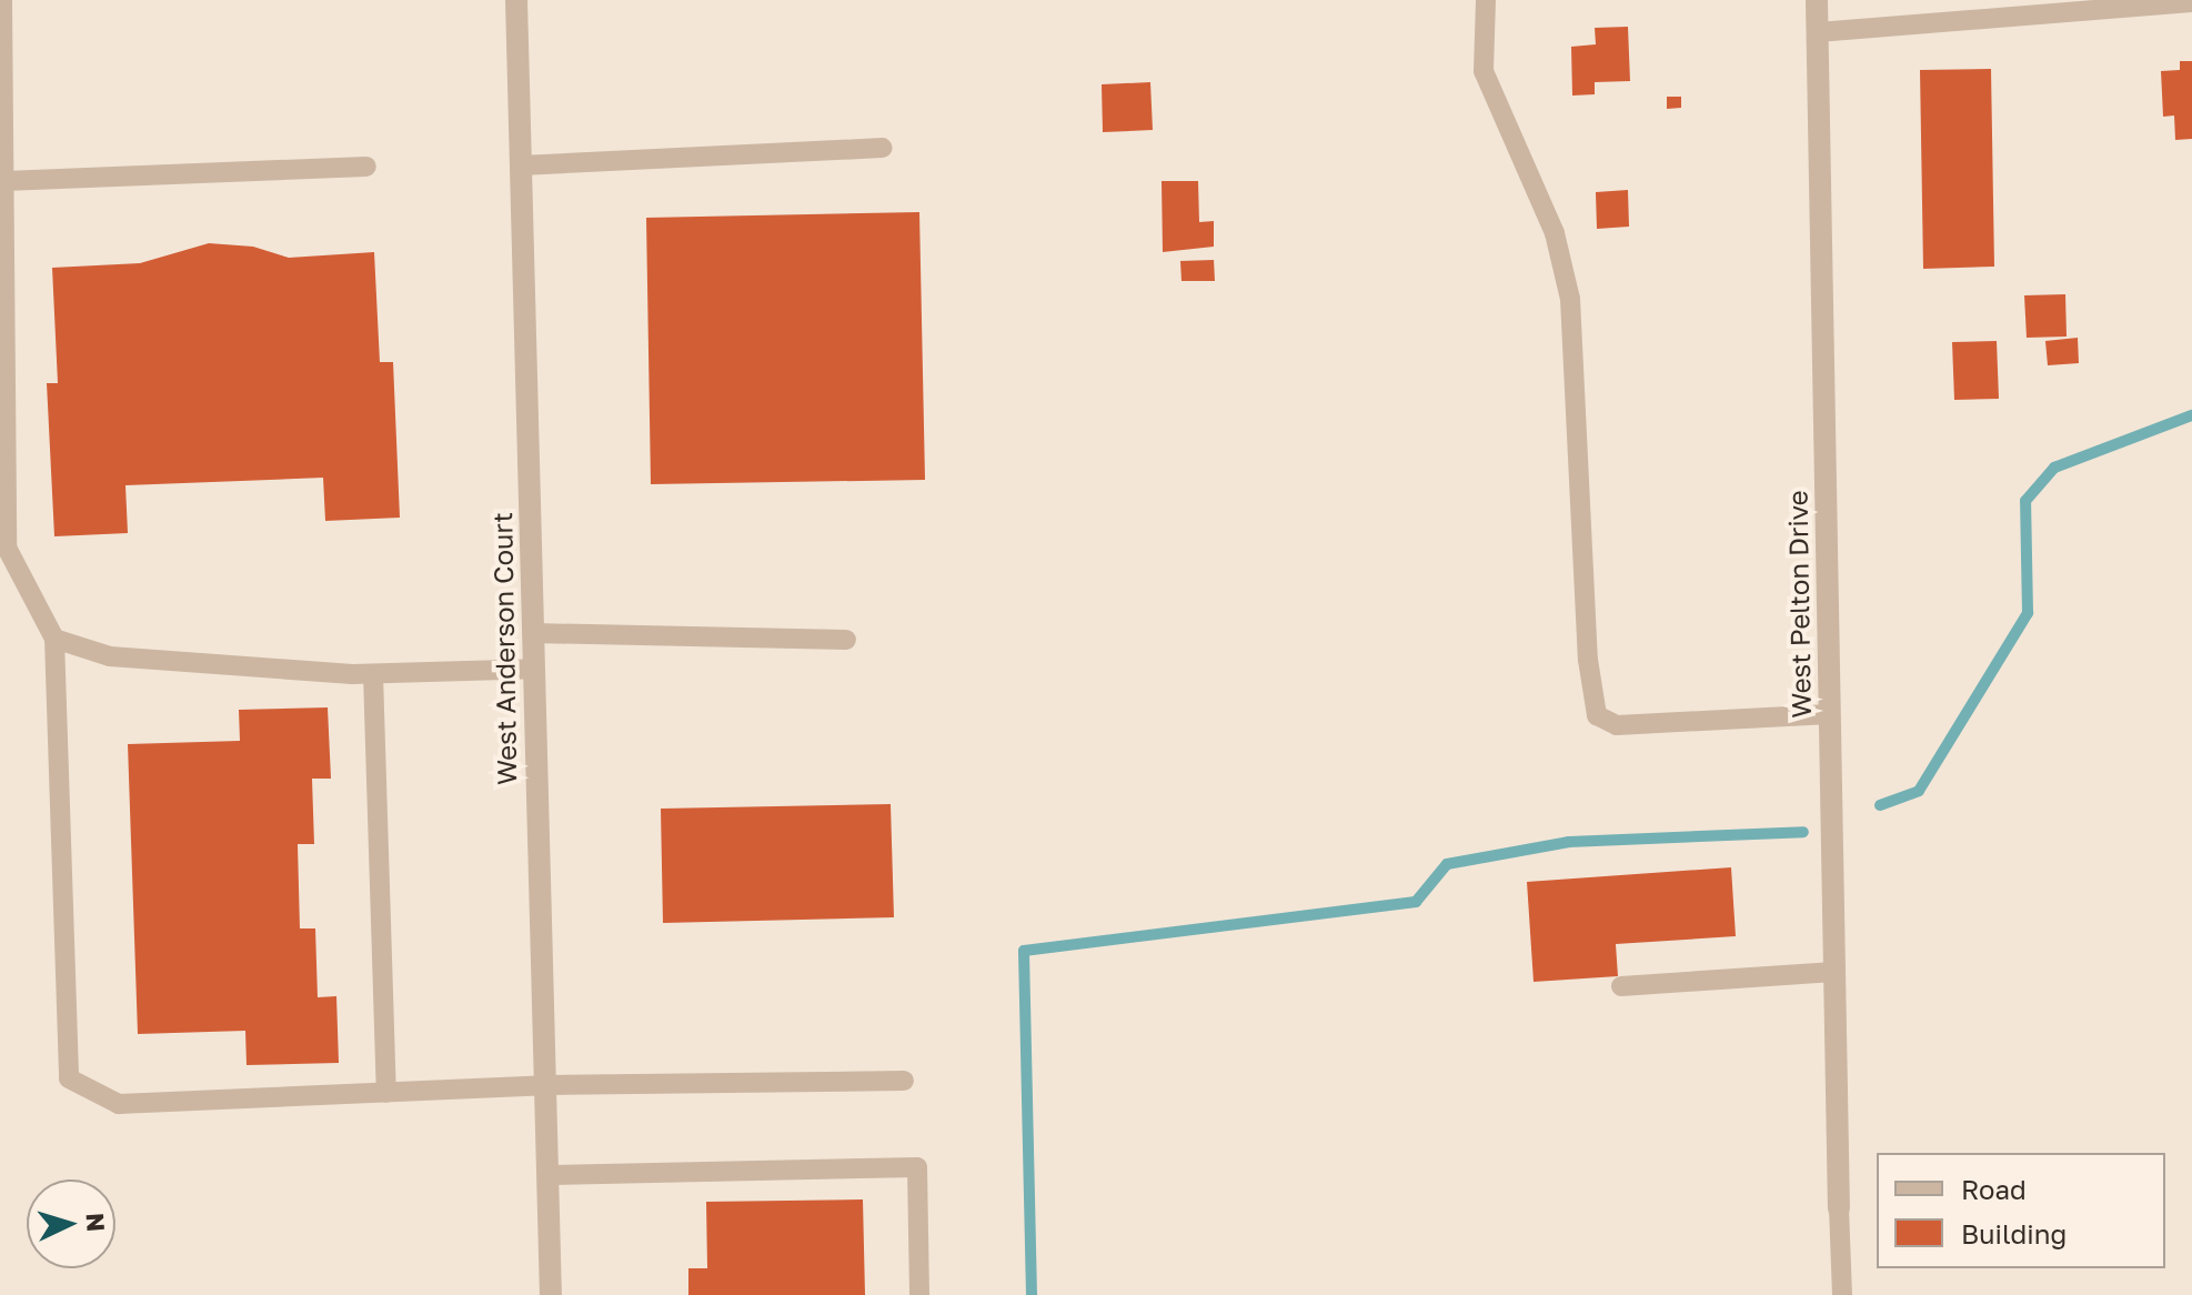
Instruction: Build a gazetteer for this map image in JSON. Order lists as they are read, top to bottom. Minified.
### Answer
{"streets":{"street":["West Pelton Drive","West Anderson Court"]},"legend":["Road","Building"],"north":"right"}
